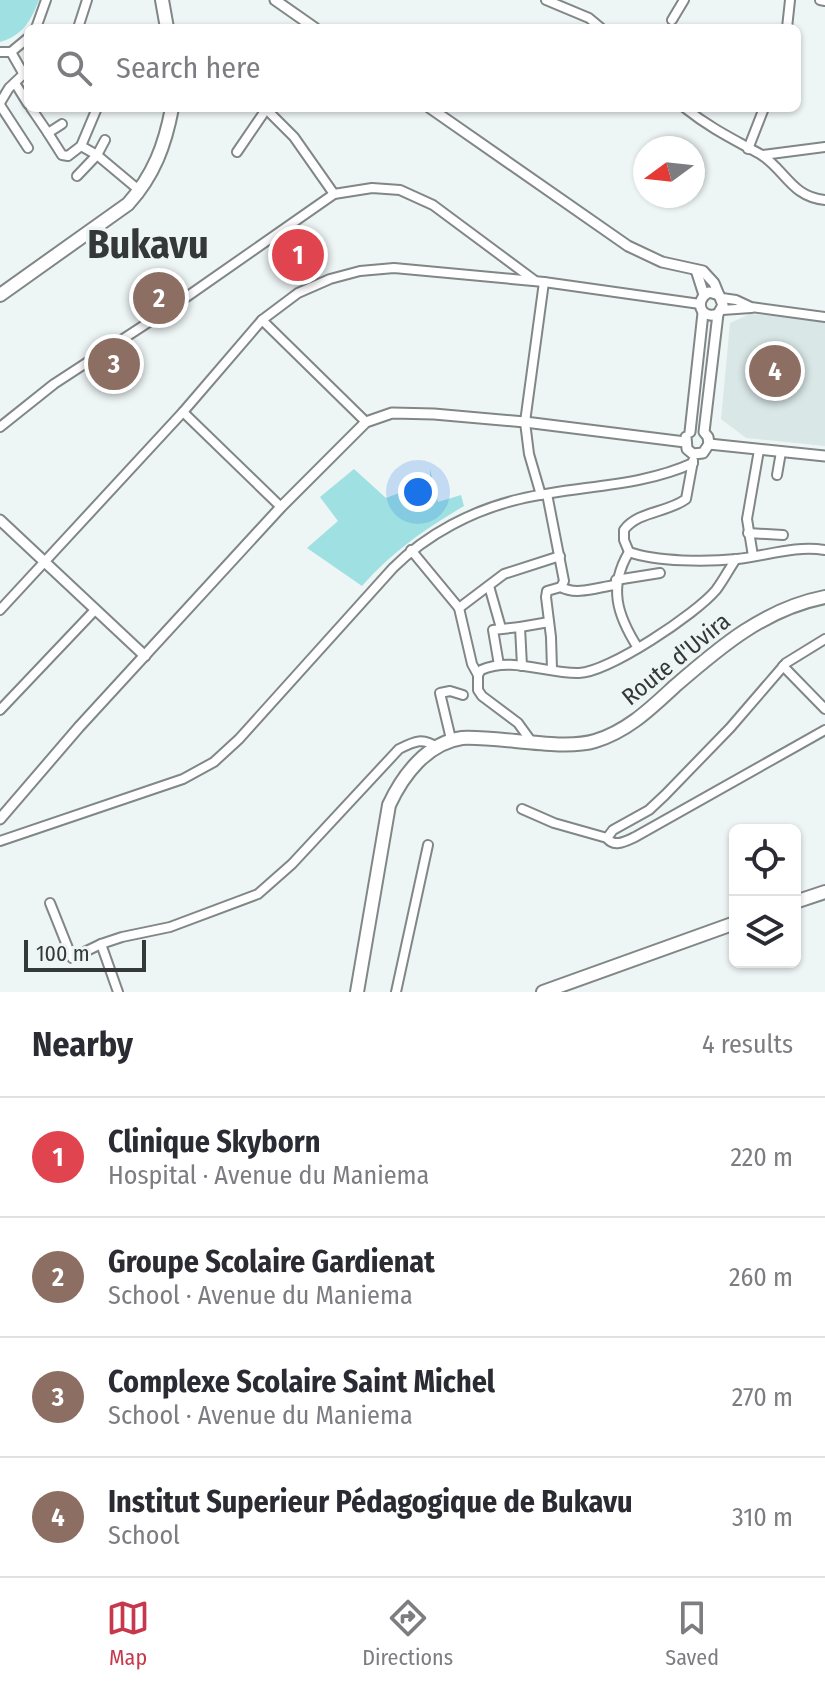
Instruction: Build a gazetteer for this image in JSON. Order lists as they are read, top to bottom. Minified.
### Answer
{"streets":{"main road":["Route d'Uvira"]},"districts":["Bukavu"],"scale_bar":"100 m","north":"left","page":{"search":"Search here","pins":["1","2","3","4"],"scale":"100 m","heading":["Nearby","4 results"],"list":[{"mark":"1","name":"Clinique Skyborn","note":"Hospital · Avenue du Maniema","value":"220 m"},{"mark":"2","name":"Groupe Scolaire Gardienat","note":"School · Avenue du Maniema","value":"260 m"},{"mark":"3","name":"Complexe Scolaire Saint Michel","note":"School · Avenue du Maniema","value":"270 m"},{"mark":"4","name":"Institut Superieur Pédagogique de Bukavu","note":"School","value":"310 m"}],"nav":["Map","Directions","Saved"]}}
